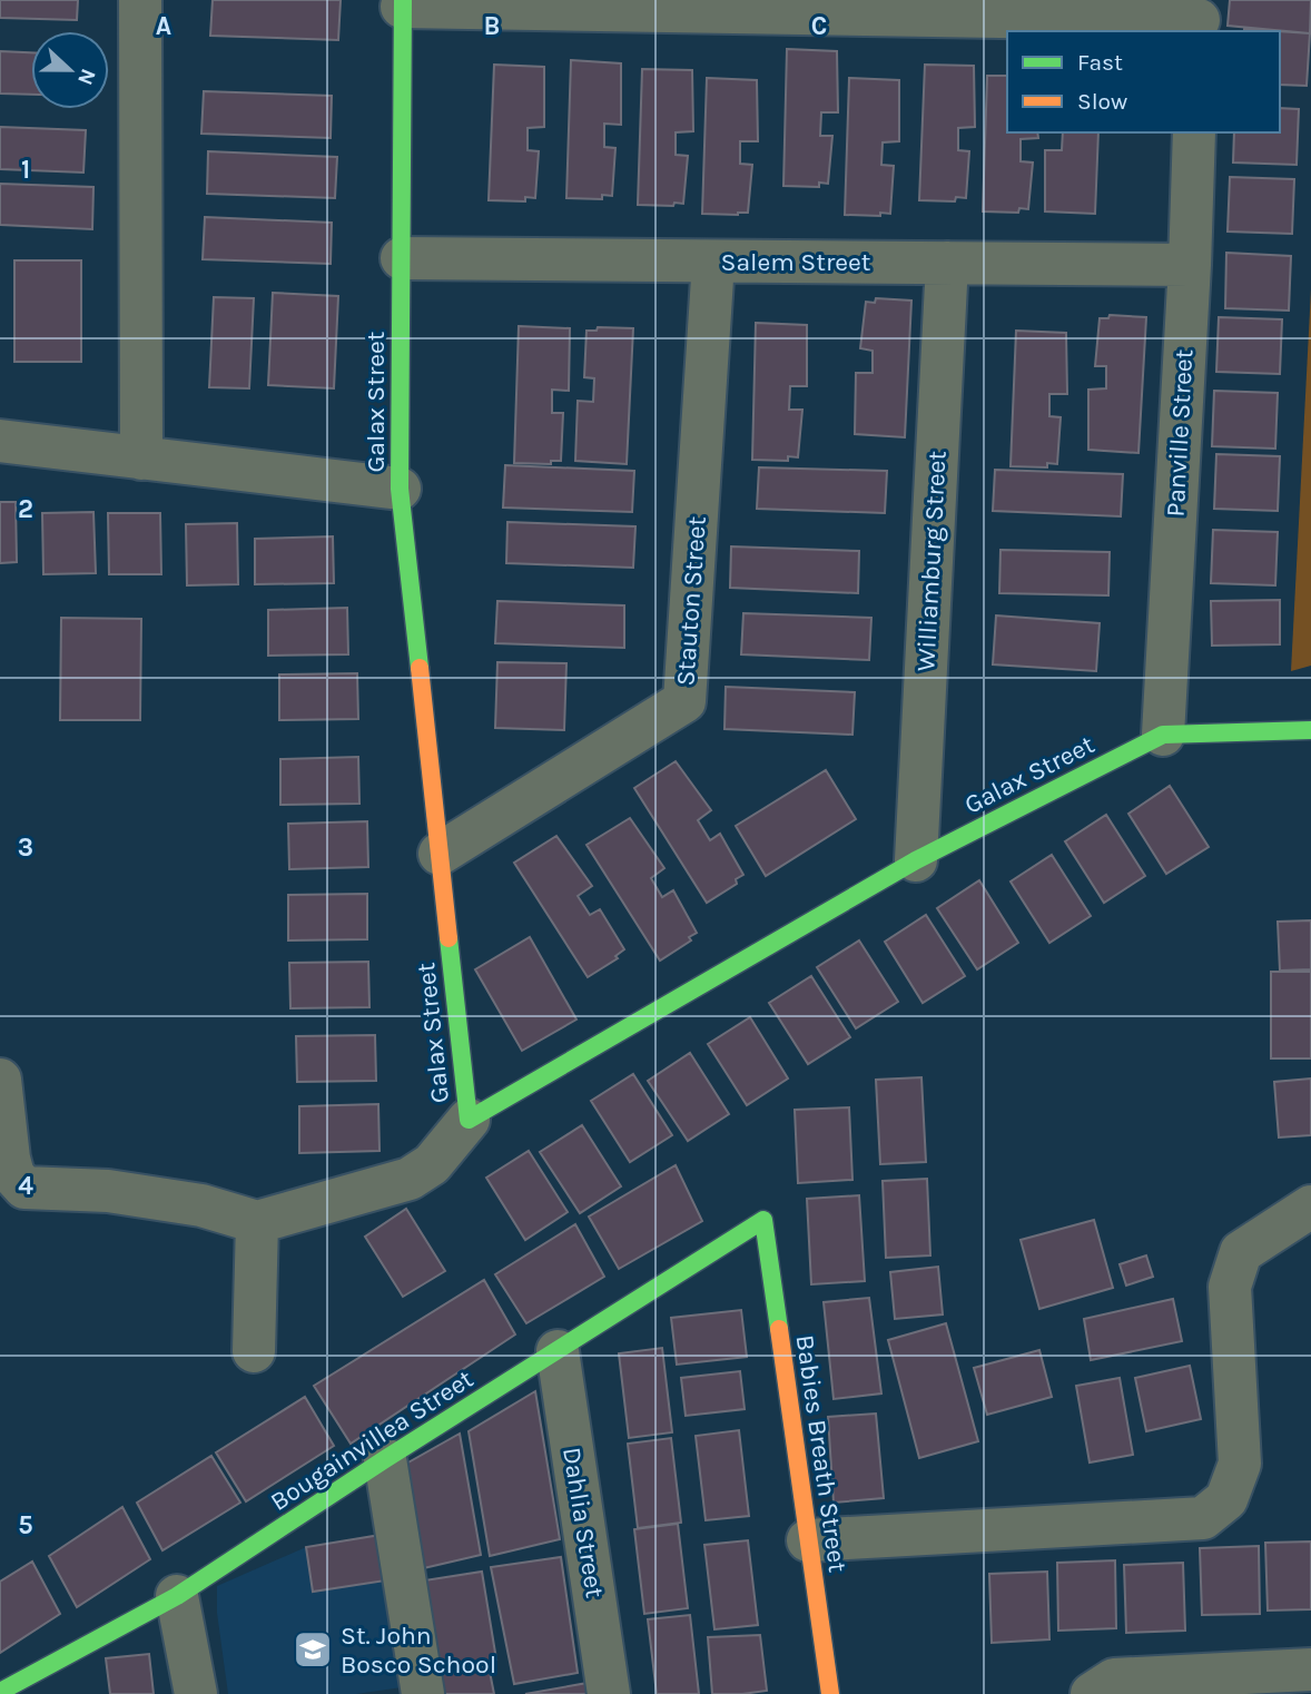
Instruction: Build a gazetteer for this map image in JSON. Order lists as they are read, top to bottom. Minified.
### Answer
{"streets":{"street":["Salem Street","Galax Street","Panville Street","Williamburg Street","Stauton Street","Bougainvillea Street","Babies Breath Street","Dahlia Street"]},"crossings":[["Salem Street","Galax Street"],["Salem Street","Panville Street"],["Salem Street","Williamburg Street"],["Salem Street","Stauton Street"],["Galax Street","Panville Street"],["Galax Street","Williamburg Street"],["Galax Street","Stauton Street"],["Bougainvillea Street","Babies Breath Street"],["Bougainvillea Street","Dahlia Street"]],"places":{"school or university":["St. John Bosco School"]},"legend":["Fast","Slow"],"north":"right","grid":{"columns":["A","B","C"],"rows":["1","2","3","4","5"]}}
